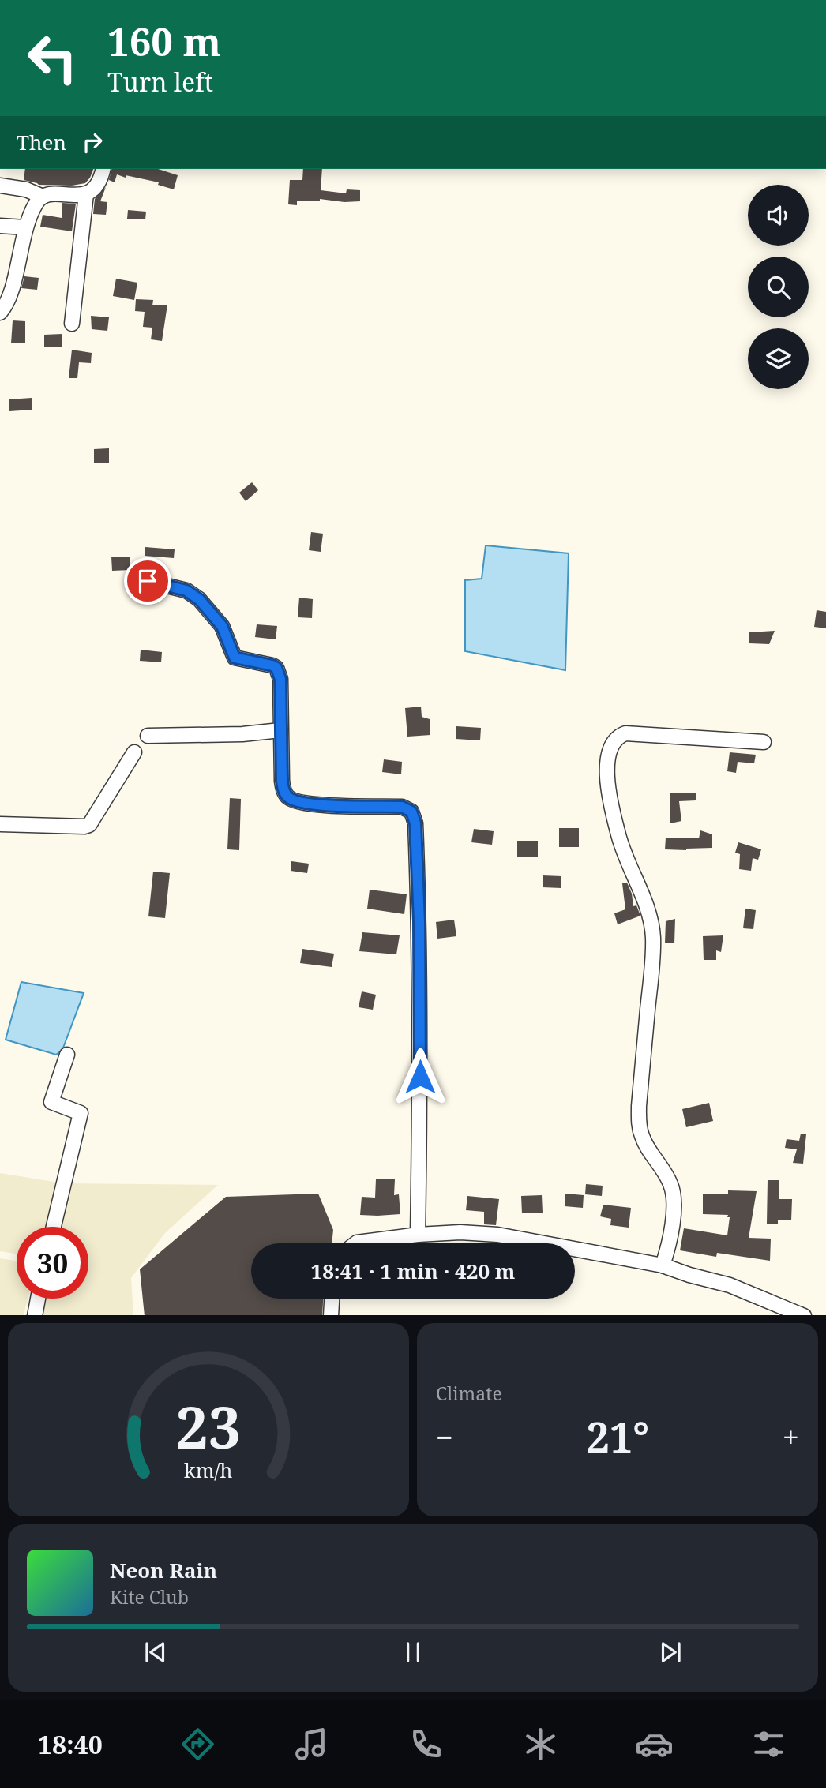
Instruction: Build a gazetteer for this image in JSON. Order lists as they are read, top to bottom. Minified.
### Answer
{"page":{"turn":["160 m","Turn left"],"then":"Then","limit":"30","trip":"18:41 · 1 min · 420 m","tile":"Climate","heat":["−","21°","+"],"song":["Neon Rain","Kite Club"],"tabs":"18:40","gauge":["23","km/h"]}}
